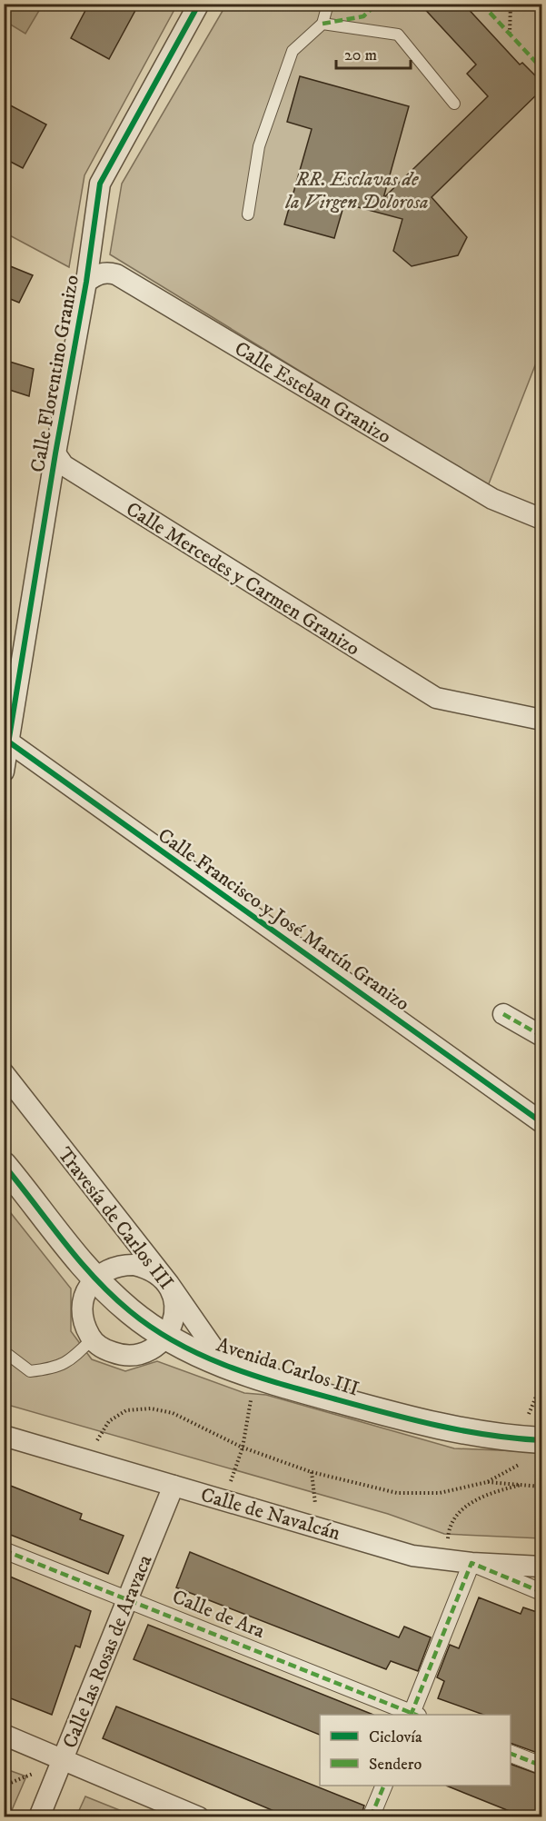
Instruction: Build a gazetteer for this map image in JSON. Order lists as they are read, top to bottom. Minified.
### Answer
{"streets":{"street":["Calle Florentino Granizo","Calle Esteban Granizo","Calle Mercedes y Carmen Granizo","Calle Francisco y José Martín Granizo","Travesía de Carlos III","Avenida Carlos III","Calle de Navalcán","Calle de Ara","Calle las Rosas de Aravaca"]},"crossings":[["Calle Florentino Granizo","Calle Esteban Granizo"],["Calle Florentino Granizo","Calle Mercedes y Carmen Granizo"],["Calle Florentino Granizo","Calle Francisco y José Martín Granizo"],["Travesía de Carlos III","Avenida Carlos III"],["Calle de Navalcán","Calle las Rosas de Aravaca"],["Calle de Ara","Calle las Rosas de Aravaca"]],"parks":["RR. Esclavas de la Virgen Dolorosa"],"legend":["Ciclovía","Sendero"],"scale_bar":"20 m"}
